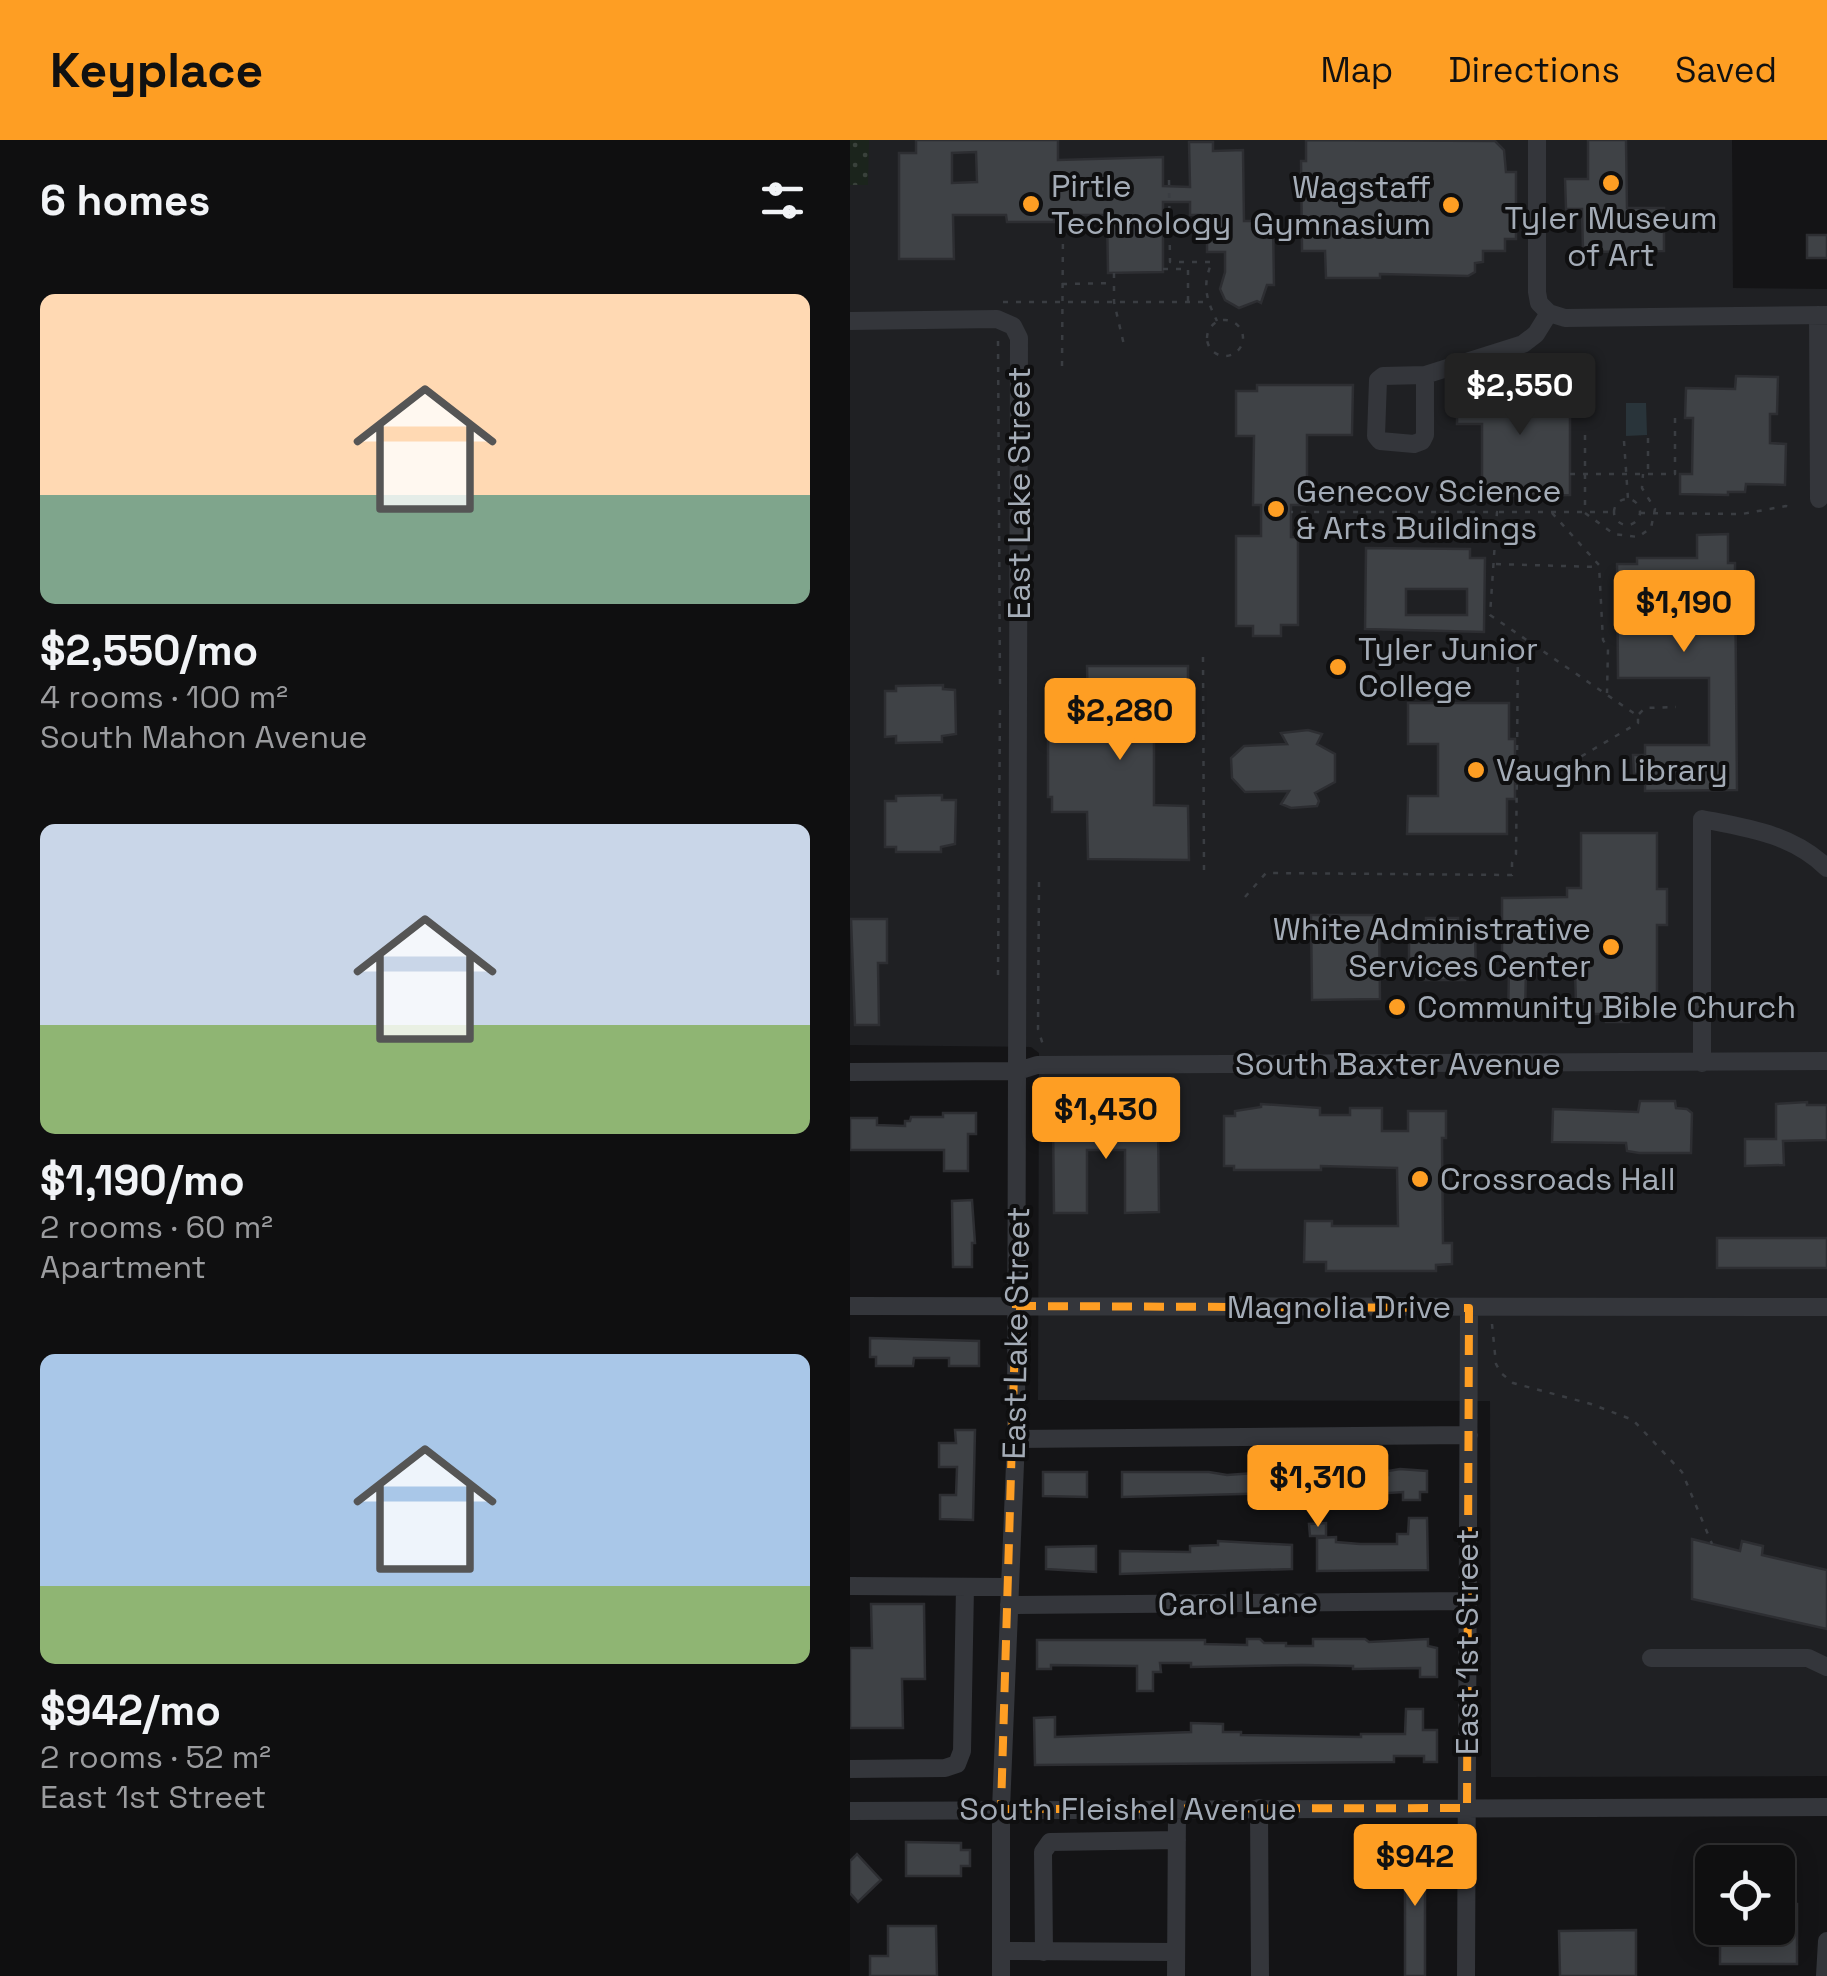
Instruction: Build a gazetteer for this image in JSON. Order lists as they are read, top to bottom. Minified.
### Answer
{"streets":{"street":["East Lake Street","South Baxter Avenue","Magnolia Drive","Carol Lane","East 1st Street","South Fleishel Avenue"]},"crossings":[["East Lake Street","South Baxter Avenue"],["East Lake Street","Magnolia Drive"],["East Lake Street","Carol Lane"],["East Lake Street","South Fleishel Avenue"],["Magnolia Drive","East 1st Street"],["Carol Lane","East 1st Street"],["East 1st Street","South Fleishel Avenue"]],"places":["Tyler Museum of Art","Pirtle Technology","Wagstaff Gymnasium","Genecov Science & Arts Buildings","Tyler Junior College","Vaughn Library","White Administrative Services Center","Community Bible Church","Crossroads Hall"],"page":{"header":"Keyplace","nav":["Map","Directions","Saved"],"heading":"6 homes","list":[{"name":"$2,550/mo","note":"4 rooms · 100 m² · South Mahon Avenue"},{"name":"$1,190/mo","note":"2 rooms · 60 m² · Apartment"},{"name":"$942/mo","note":"2 rooms · 52 m² · East 1st Street"}],"price":["$2,550","$1,190","$2,280","$1,430","$1,310","$942"]}}
